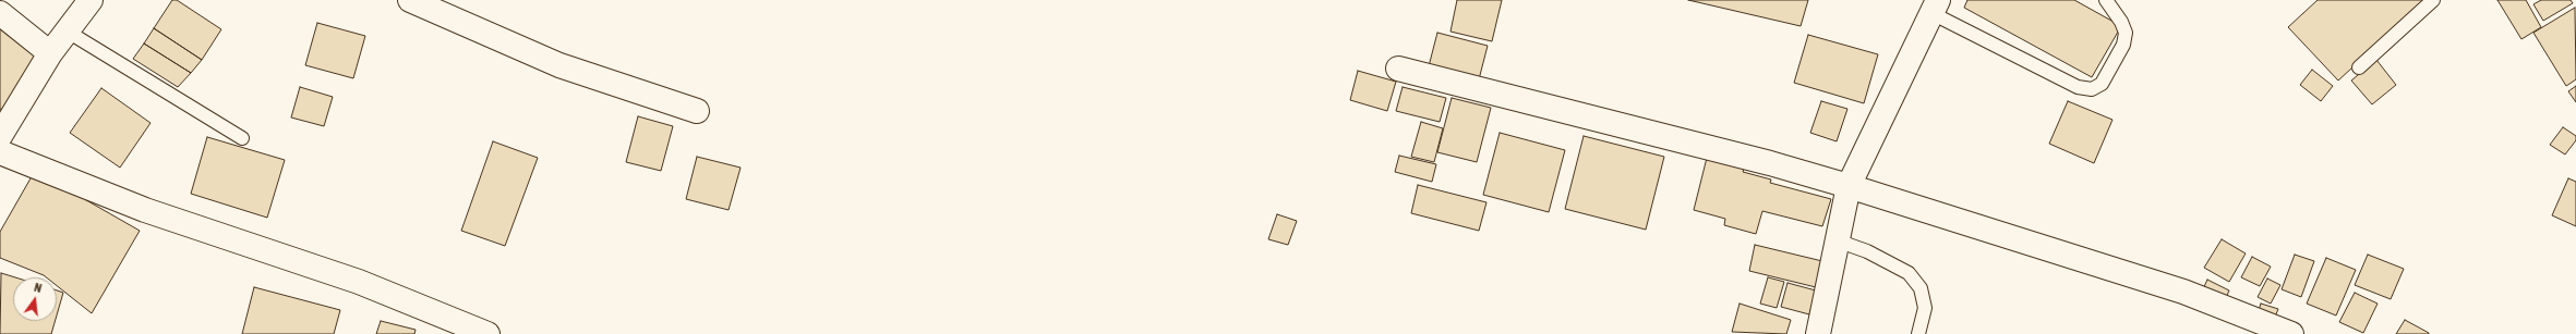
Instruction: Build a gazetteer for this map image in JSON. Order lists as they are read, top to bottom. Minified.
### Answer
{"north":"top"}
